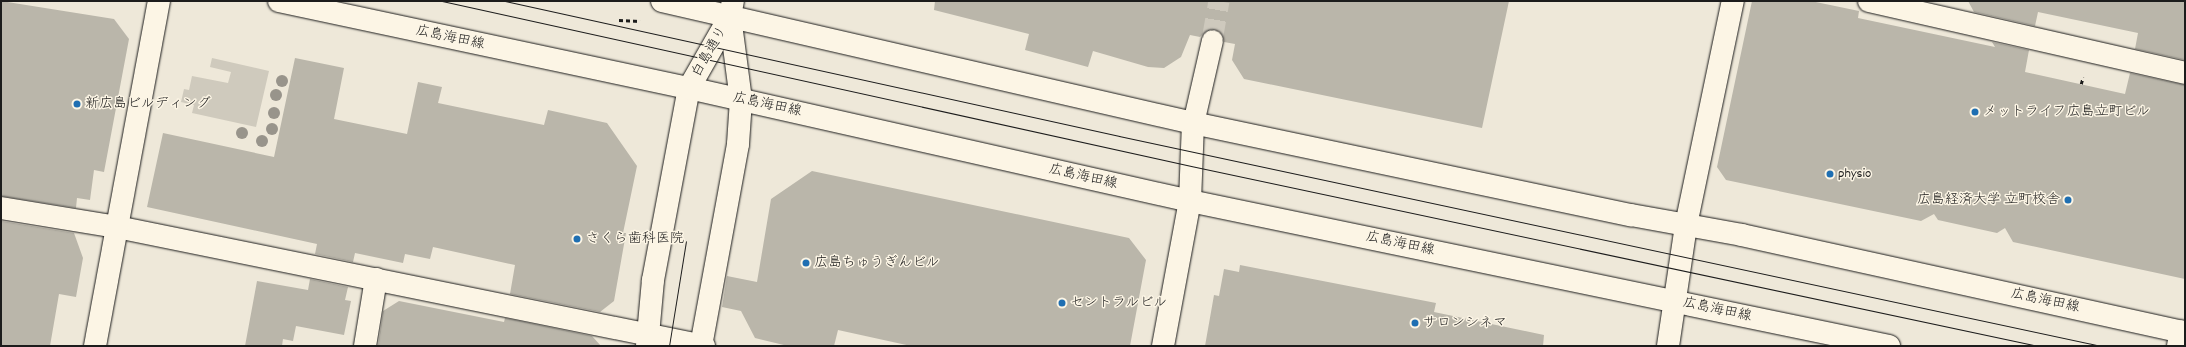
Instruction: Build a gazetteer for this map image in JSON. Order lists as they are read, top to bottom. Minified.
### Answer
{"streets":{"main road":["広島海田線","白島通り"]},"crossings":[["広島海田線","白島通り"]],"places":["新広島ビルディング","メットライフ広島立町ビル","physio","広島経済大学 立町校舎","さくら歯科医院","広島ちゅうぎんビル","セントラルビル","サロンシネマ"]}
